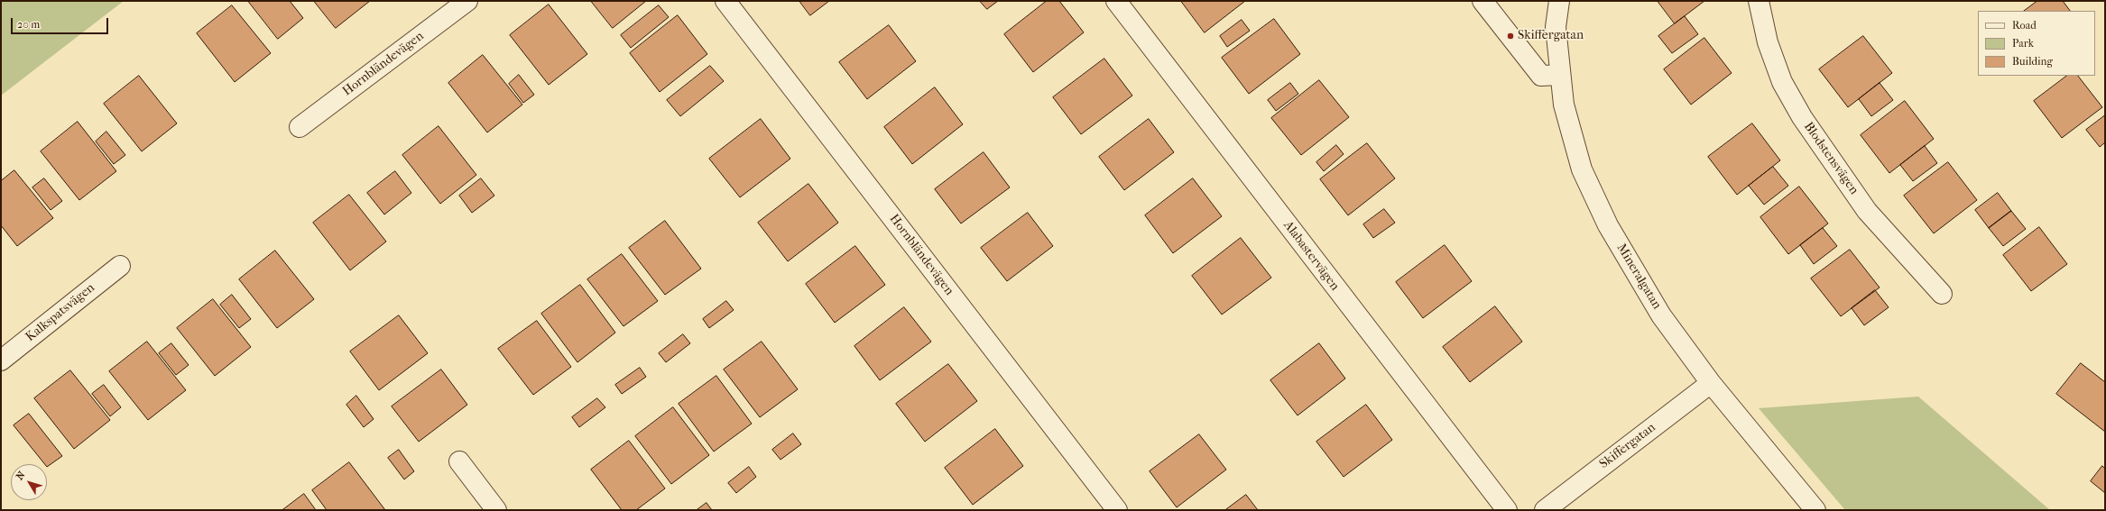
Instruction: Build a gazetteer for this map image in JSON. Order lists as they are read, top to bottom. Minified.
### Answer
{"streets":{"street":["Hornbländevägen","Blodstensvägen","Alabastervägen","Mineralgatan","Kalkspatsvägen","Skiffergatan"]},"crossings":[["Mineralgatan","Skiffergatan"]],"places":["Skiffergatan"],"legend":["Road","Park","Building"],"scale_bar":"20 m","north":"top left"}
